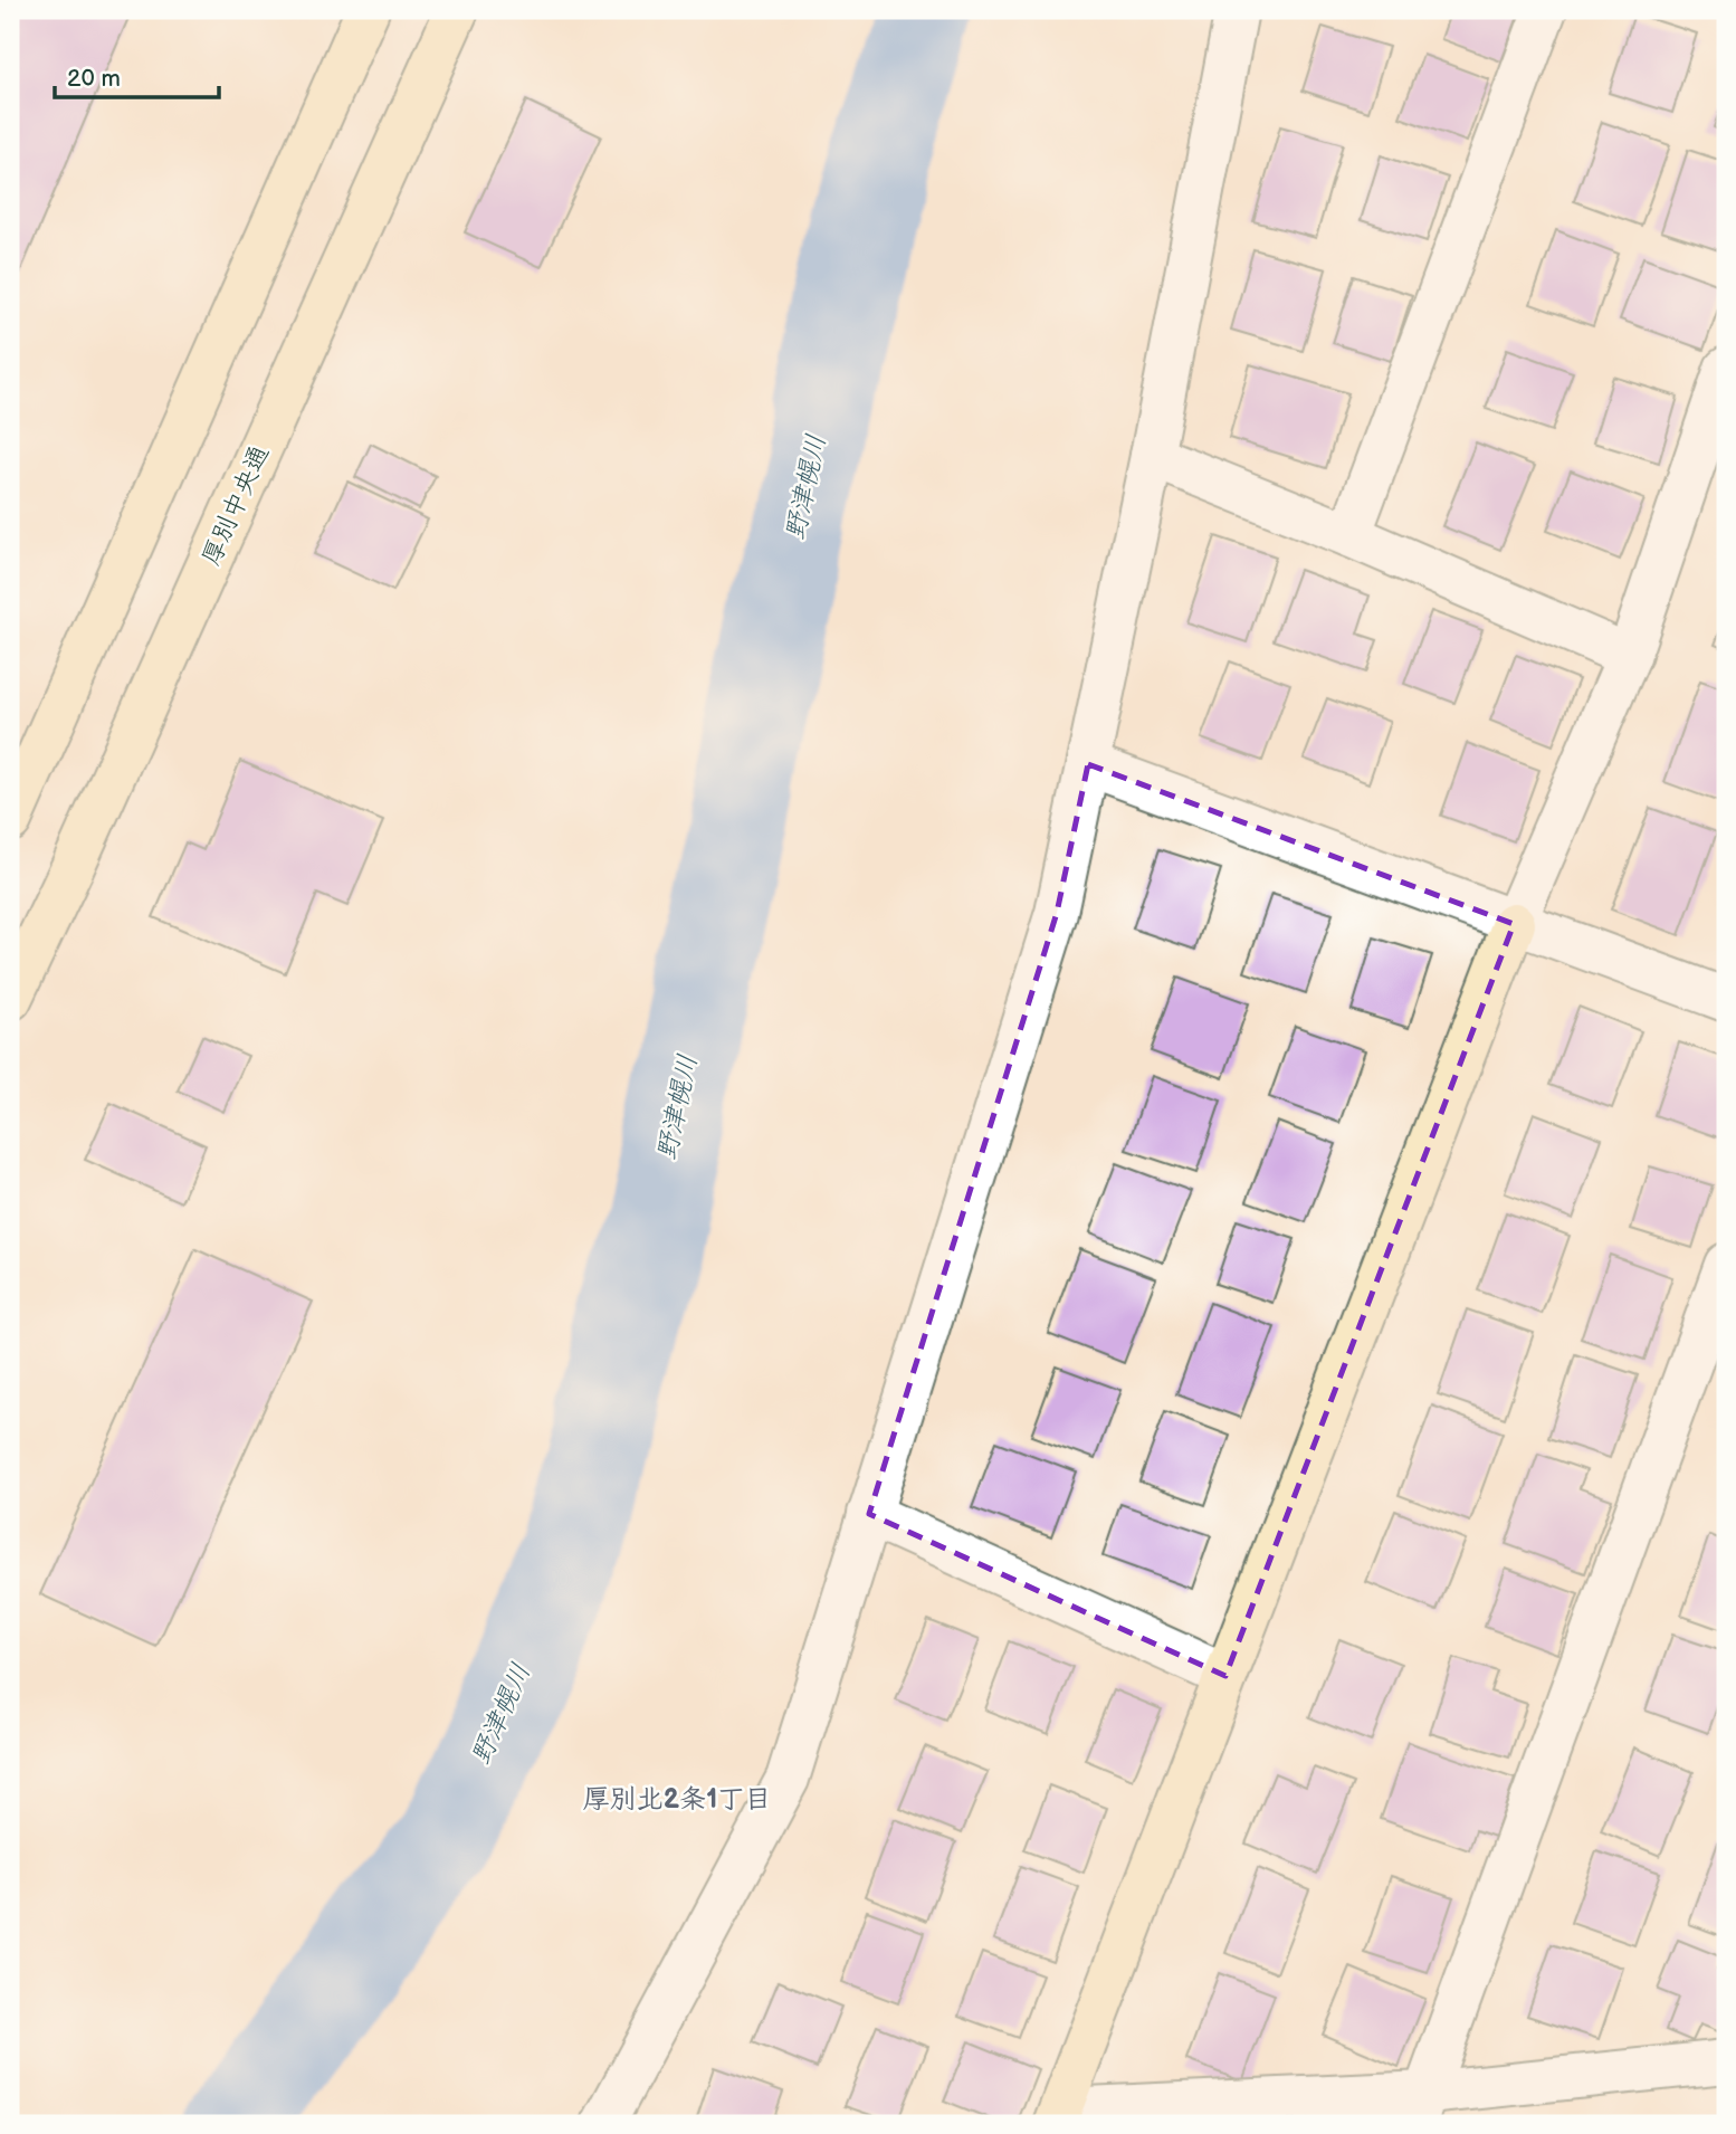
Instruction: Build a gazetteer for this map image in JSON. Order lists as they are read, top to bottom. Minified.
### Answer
{"streets":{"street":["厚別中央通"]},"districts":["厚別北2条1丁目"],"water":["野津幌川"],"scale_bar":"20 m"}
